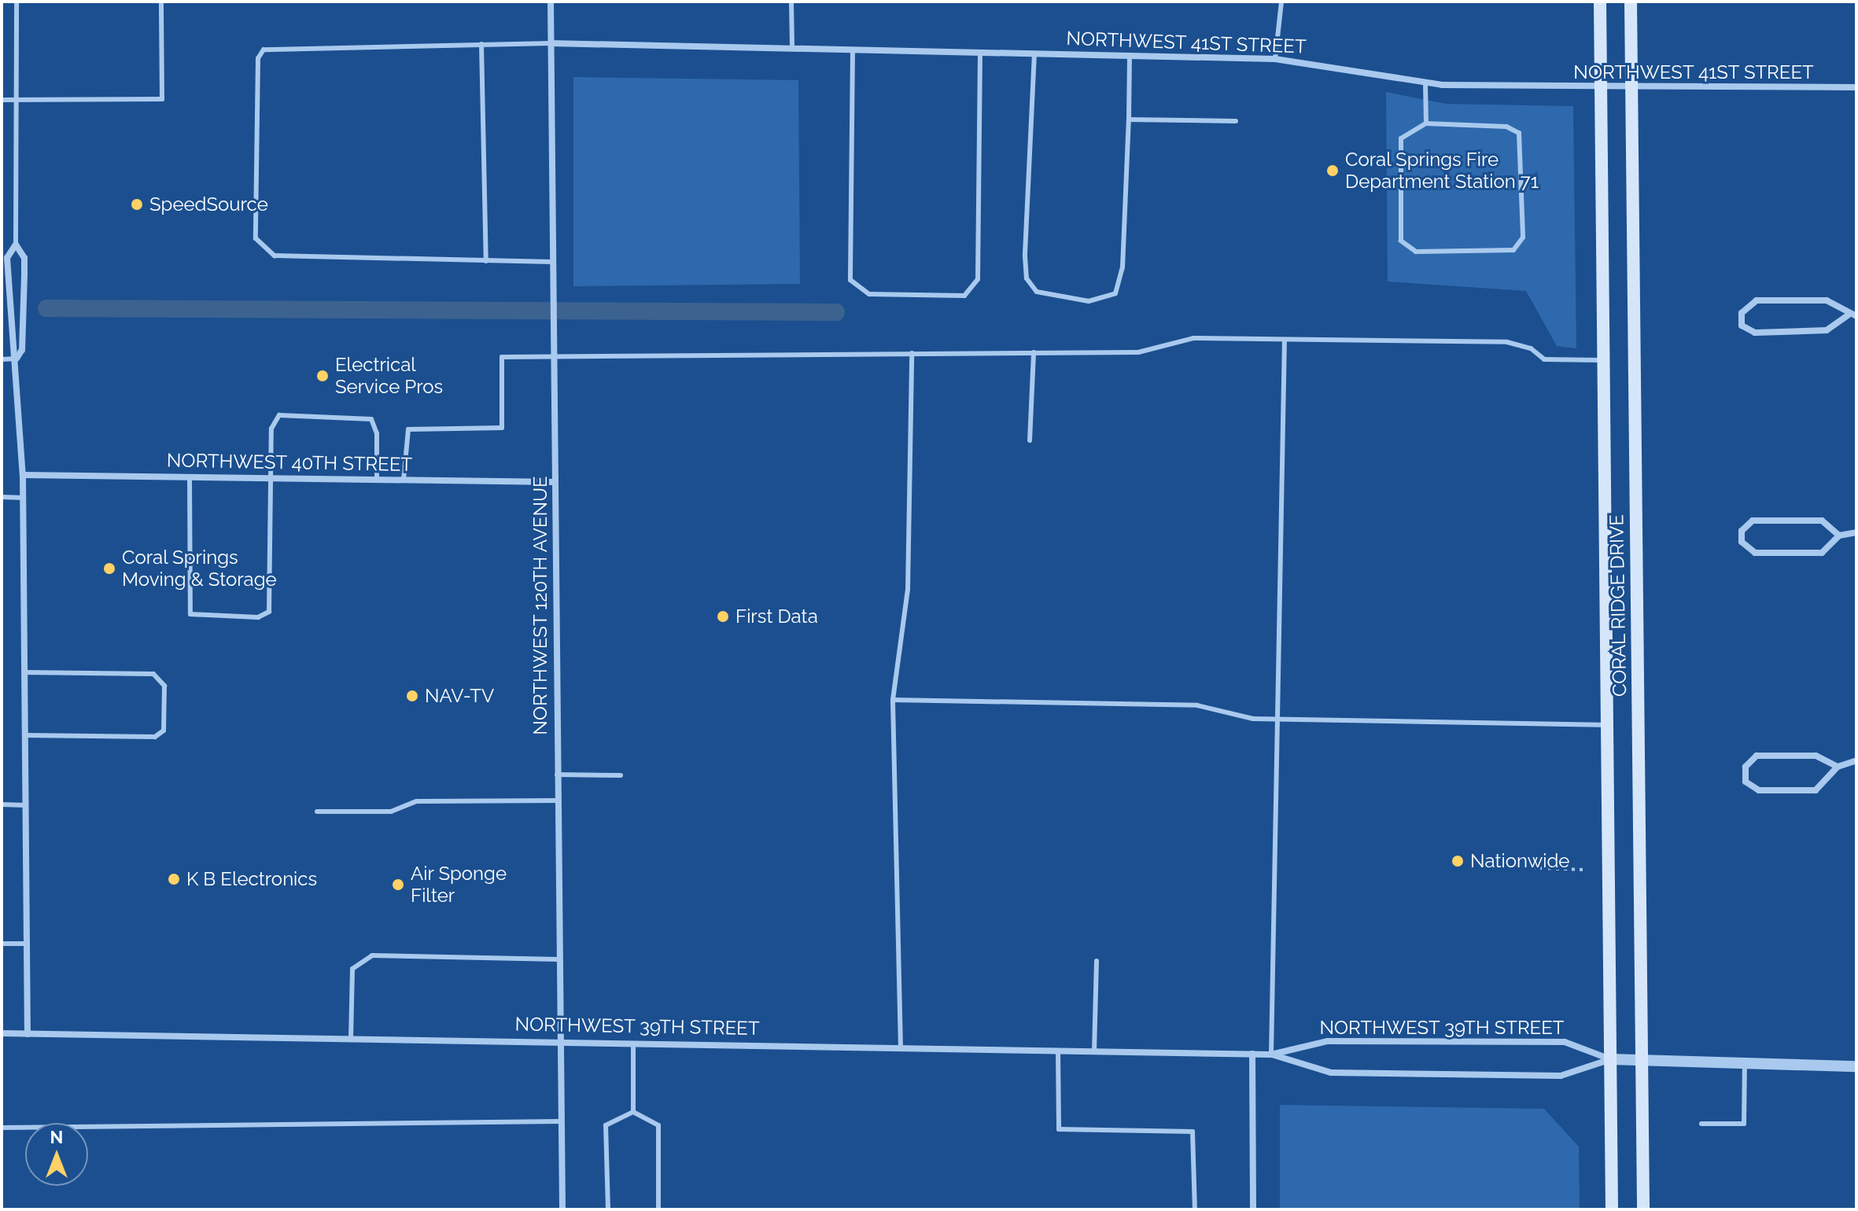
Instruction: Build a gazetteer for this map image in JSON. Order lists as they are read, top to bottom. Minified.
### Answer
{"streets":{"main road":["CORAL RIDGE DRIVE"],"street":["NORTHWEST 41ST STREET","NORTHWEST 40TH STREET","NORTHWEST 120TH AVENUE","NORTHWEST 39TH STREET"]},"crossings":[["NORTHWEST 41ST STREET","NORTHWEST 120TH AVENUE"],["NORTHWEST 41ST STREET","CORAL RIDGE DRIVE"],["NORTHWEST 40TH STREET","NORTHWEST 120TH AVENUE"],["NORTHWEST 120TH AVENUE","NORTHWEST 39TH STREET"],["CORAL RIDGE DRIVE","NORTHWEST 39TH STREET"]],"places":["Coral Springs Fire Department Station 71","SpeedSource","Electrical Service Pros","Coral Springs Moving & Storage","First Data","NAV-TV","Nationwide","K B Electronics","Air Sponge Filter"],"north":"top"}
